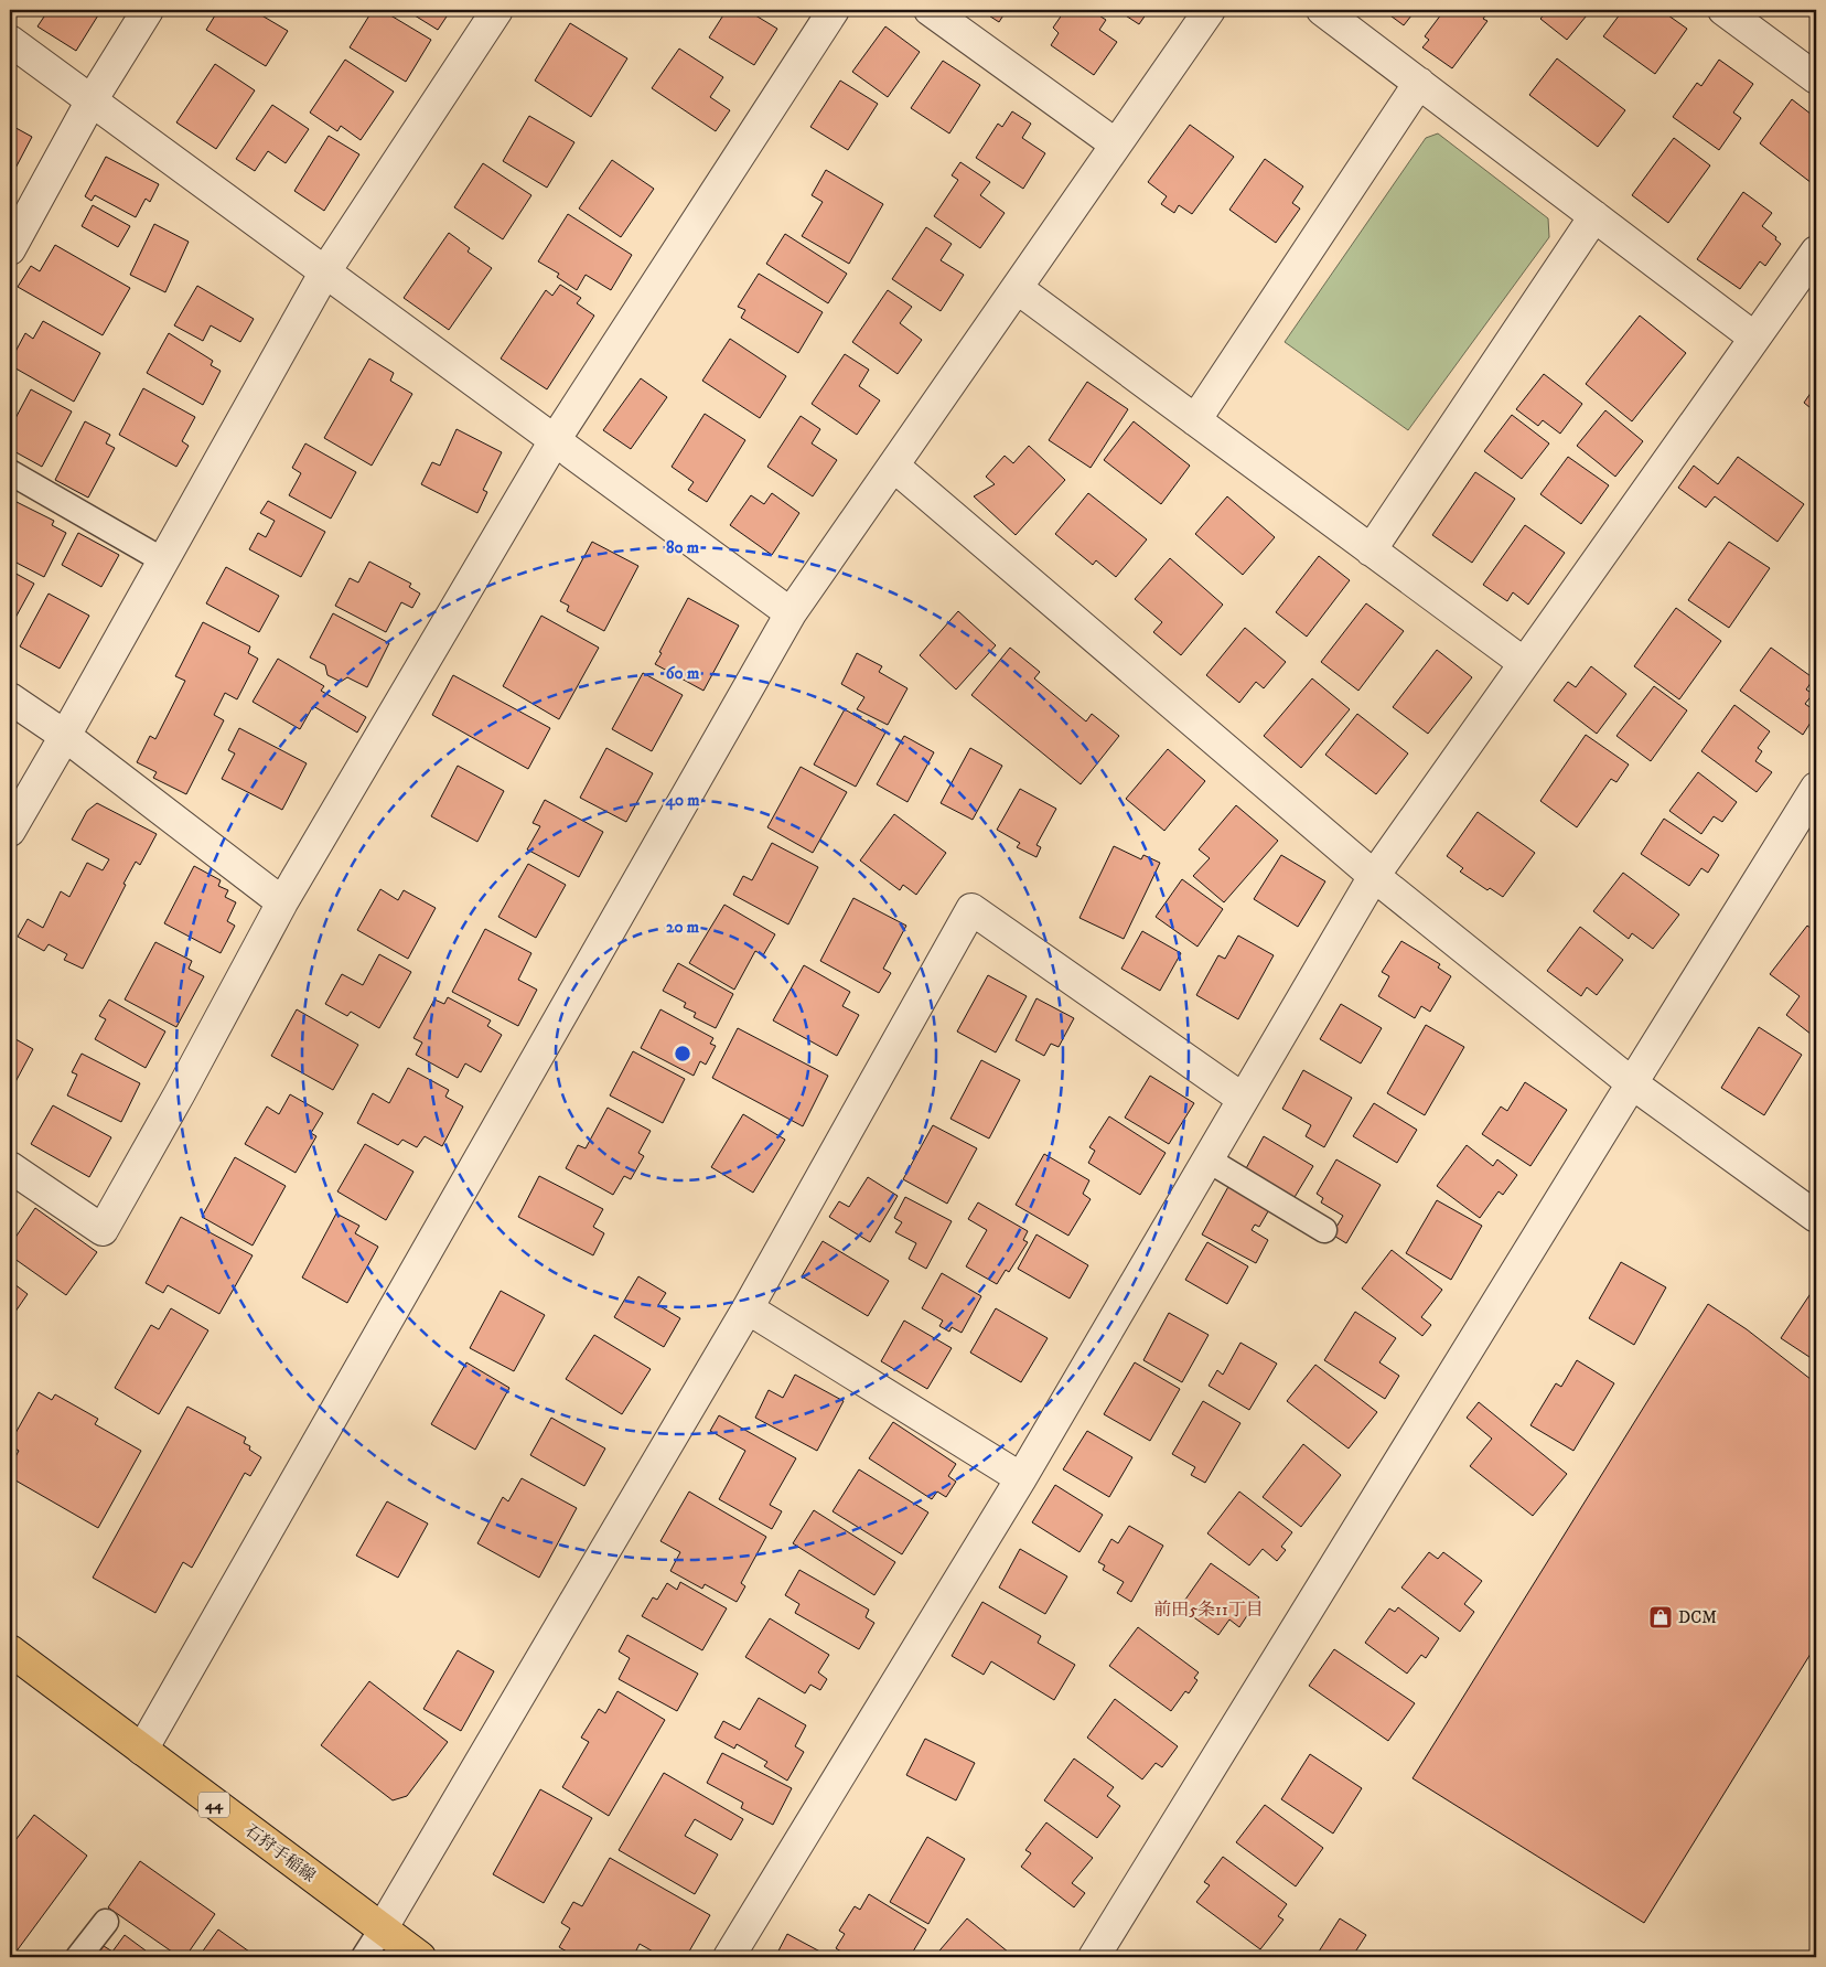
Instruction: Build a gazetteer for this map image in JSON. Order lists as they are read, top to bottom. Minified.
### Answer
{"streets":{"main road":["44","石狩手稲線"]},"districts":["前田5条11丁目"],"places":{"shop":["DCM"]},"rings":["80 m","60 m","40 m","20 m"]}
